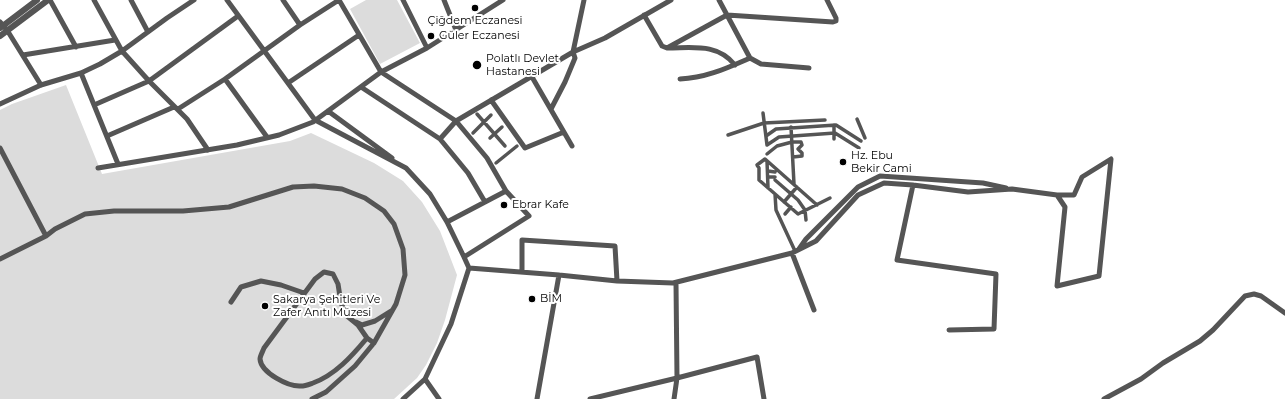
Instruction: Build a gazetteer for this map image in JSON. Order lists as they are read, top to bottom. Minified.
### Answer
{"places":["Çiğdem Eczanesi","Güler Eczanesi","Polatlı Devlet Hastanesi","Hz. Ebu Bekir Cami","Ebrar Kafe","BİM","Sakarya Şehitleri Ve Zafer Anıtı Müzesi"]}
